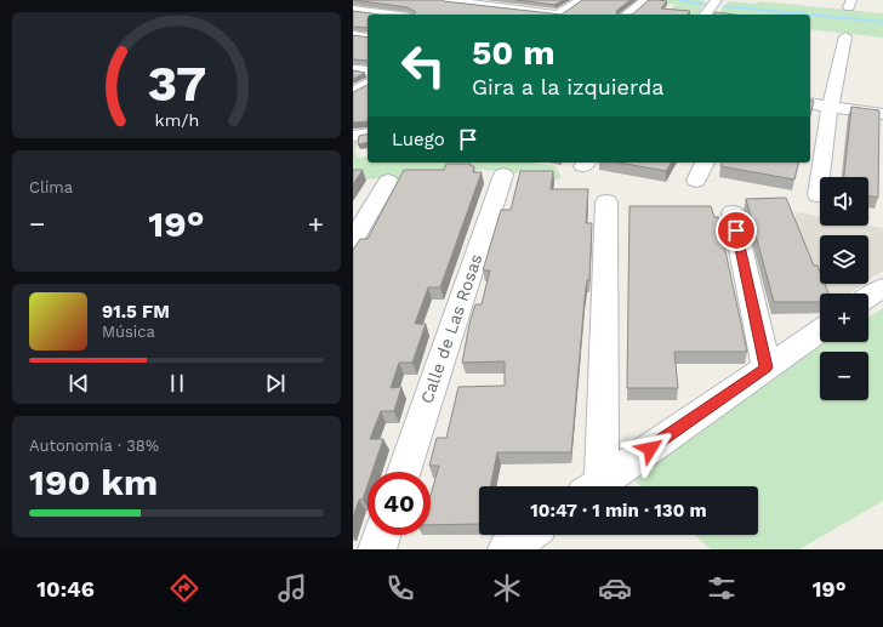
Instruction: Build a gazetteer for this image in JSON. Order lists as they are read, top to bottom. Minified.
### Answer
{"streets":{"street":["Calle de Las Rosas"]},"page":{"turn":["50 m","Gira a la izquierda"],"then":"Luego","tile":["Clima",["Autonomía · 38%","190 km"]],"map_buttons":["+","−"],"heat":["−","19°","+"],"song":["91.5 FM","Música"],"limit":"40","trip":"10:47 · 1 min · 130 m","tabs":["10:46","19°"],"gauge":["37","km/h"]}}
